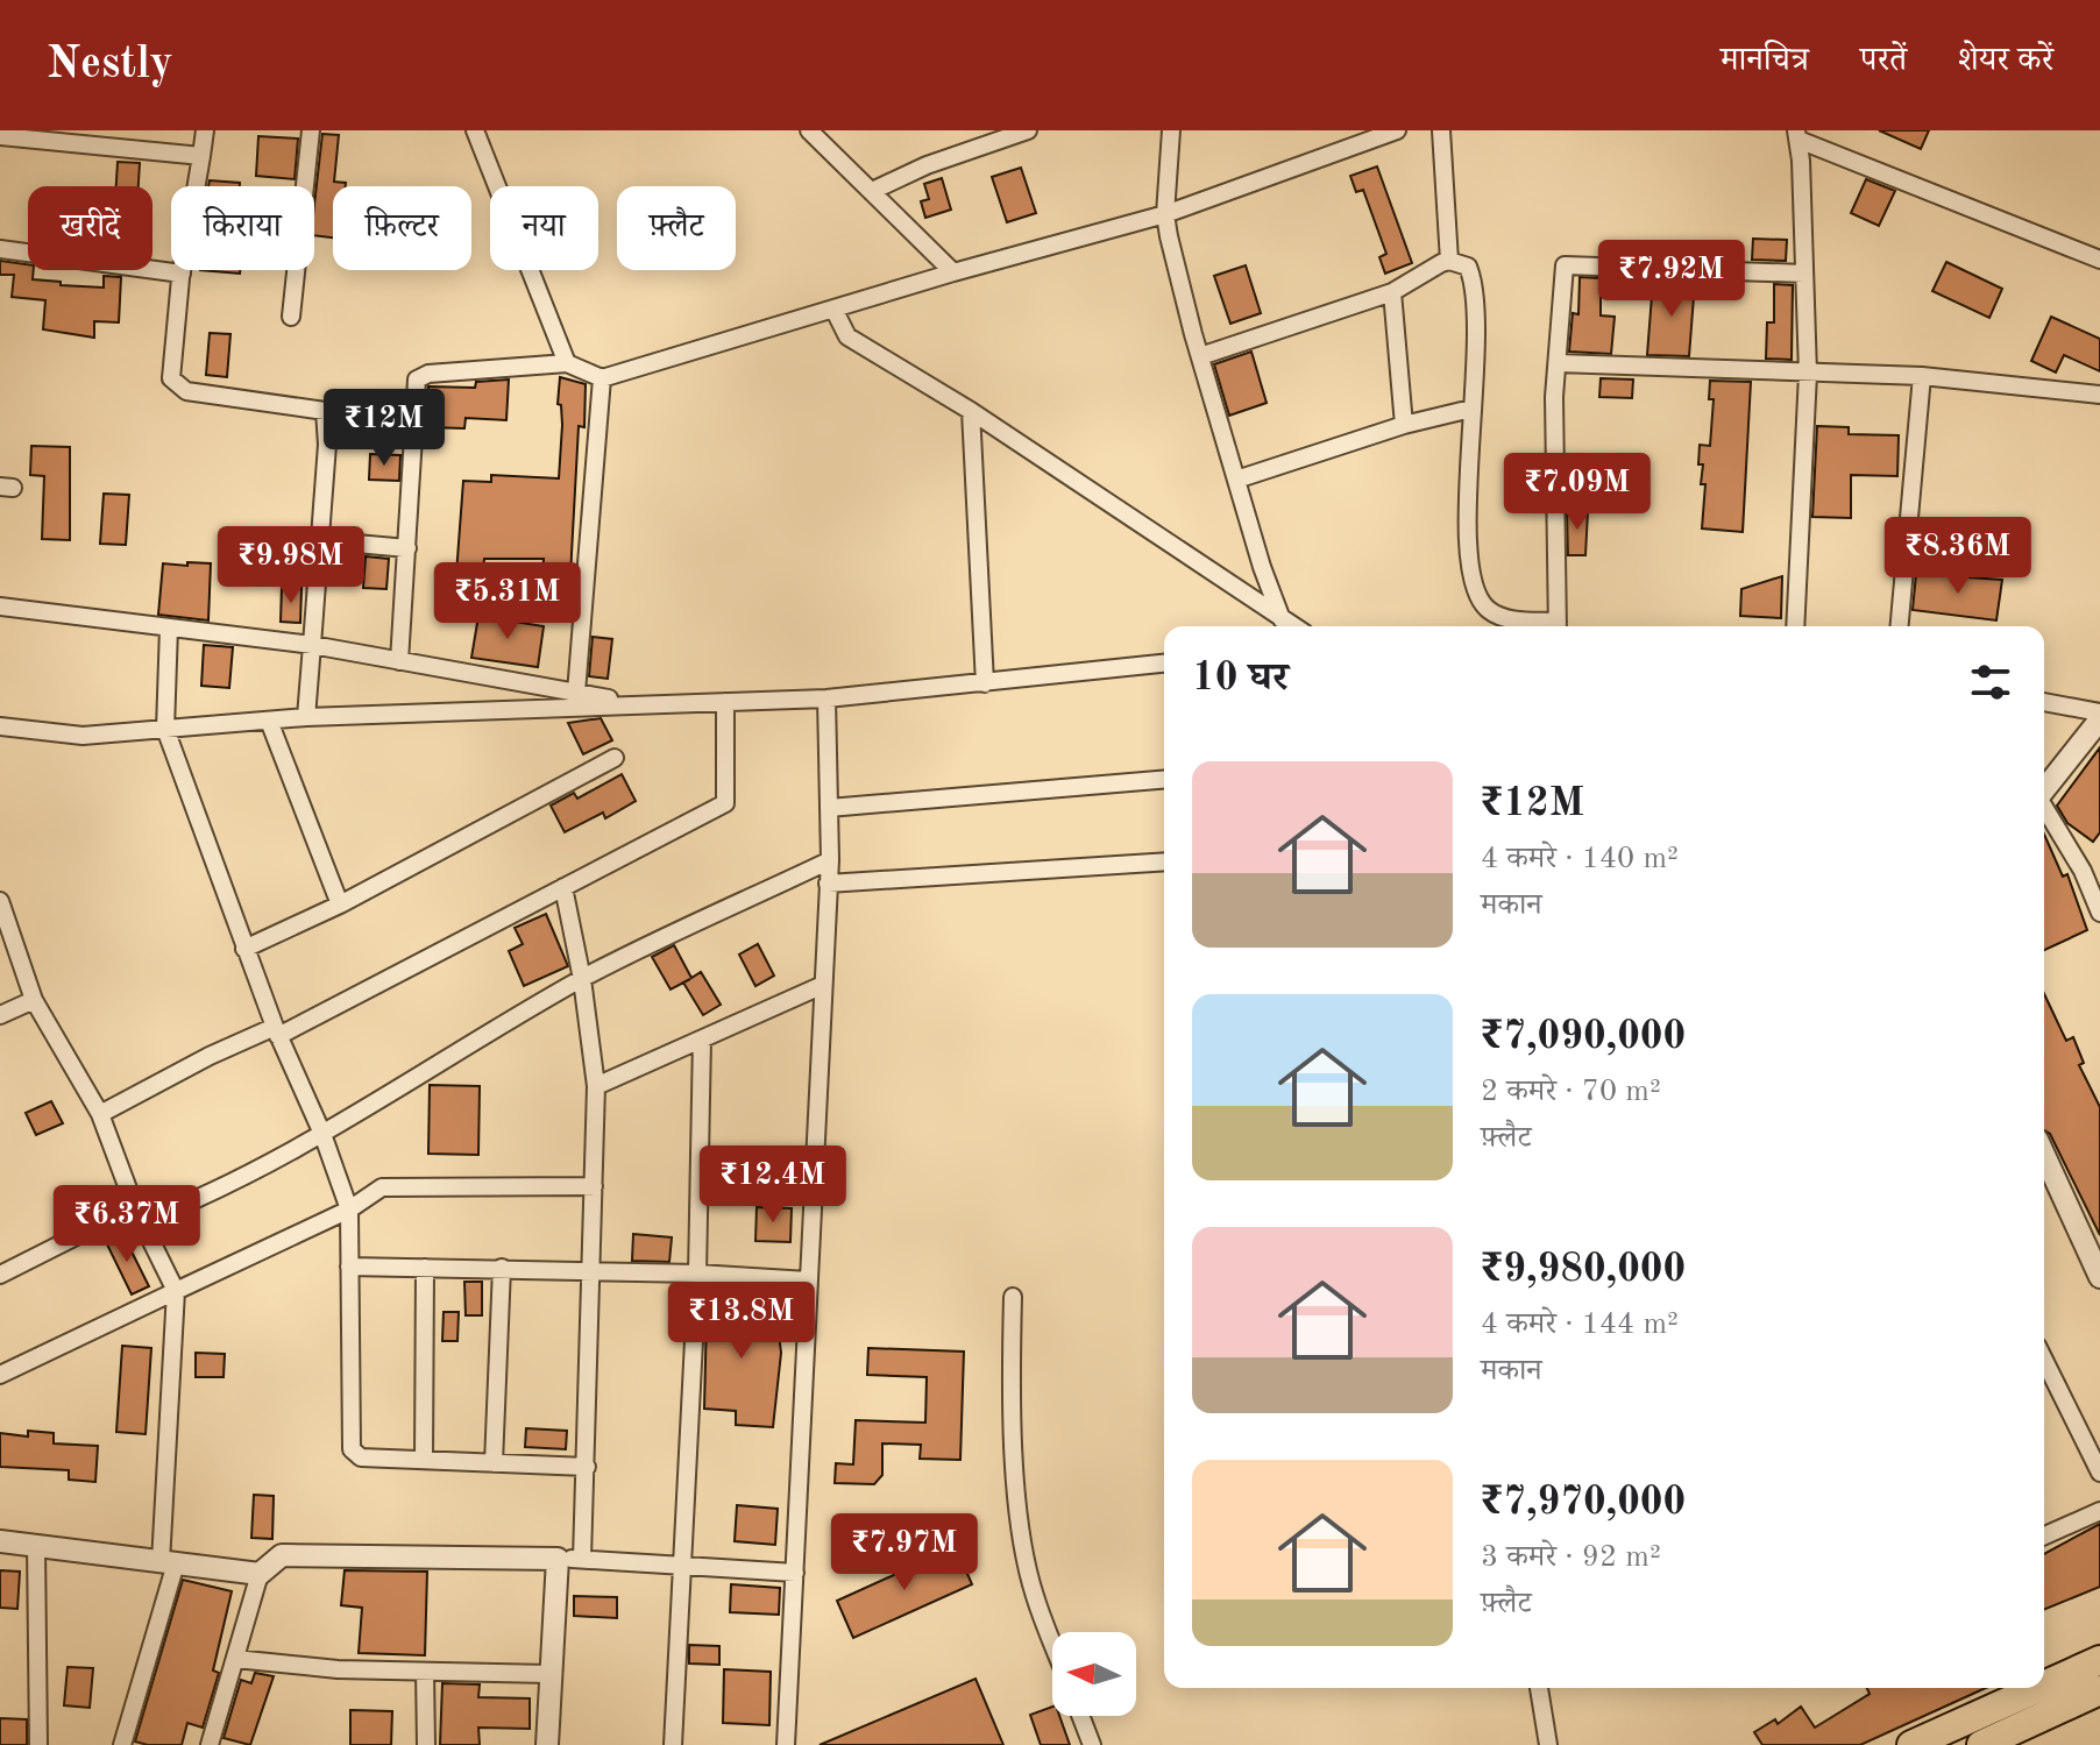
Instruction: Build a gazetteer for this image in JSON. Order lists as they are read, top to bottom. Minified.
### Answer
{"north":"left","page":{"header":"Nestly","nav":["मानचित्र","परतें","शेयर करें"],"chip":["खरीदें","किराया","फ़िल्टर","नया","फ़्लैट"],"price":["₹7.92M","₹12M","₹7.09M","₹8.36M","₹9.98M","₹5.31M","₹12.4M","₹6.37M","₹13.8M","₹7.97M"],"heading":"10 घर","list":[{"name":"₹12M","note":"4 कमरे · 140 m² · मकान"},{"name":"₹7,090,000","note":"2 कमरे · 70 m² · फ़्लैट"},{"name":"₹9,980,000","note":"4 कमरे · 144 m² · मकान"},{"name":"₹7,970,000","note":"3 कमरे · 92 m² · फ़्लैट"}]}}
